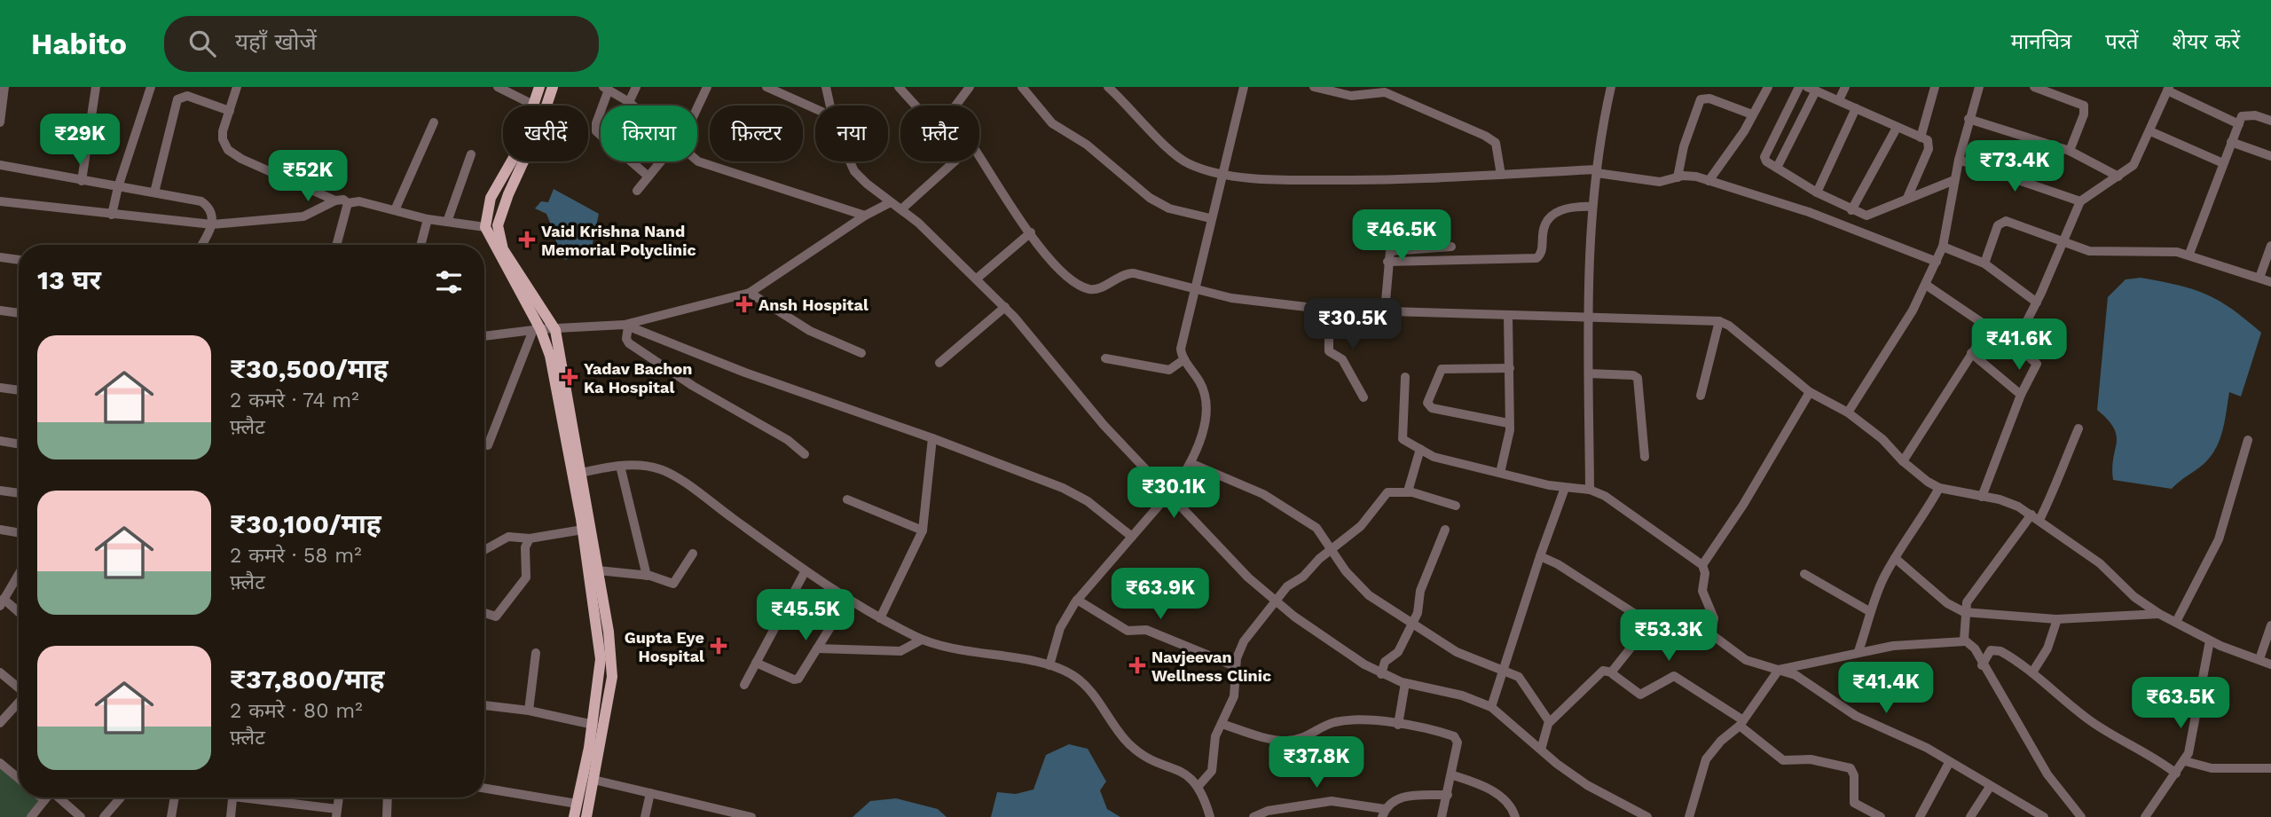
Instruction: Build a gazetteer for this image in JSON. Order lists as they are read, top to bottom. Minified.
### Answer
{"places":{"health":["Vaid Krishna Nand Memorial Polyclinic","Ansh Hospital","Yadav Bachon Ka Hospital","Gupta Eye Hospital","Navjeevan Wellness Clinic"]},"page":{"header":"Habito","search":"यहाँ खोजें","nav":["मानचित्र","परतें","शेयर करें"],"chip":["खरीदें","किराया","फ़िल्टर","नया","फ़्लैट"],"price":["₹29K","₹73.4K","₹52K","₹46.5K","₹30.5K","₹41.6K","₹30.1K","₹63.9K","₹45.5K","₹53.3K","₹41.4K","₹63.5K","₹37.8K"],"heading":"13 घर","list":[{"name":"₹30,500/माह","note":"2 कमरे · 74 m² · फ़्लैट"},{"name":"₹30,100/माह","note":"2 कमरे · 58 m² · फ़्लैट"},{"name":"₹37,800/माह","note":"2 कमरे · 80 m² · फ़्लैट"}]}}
